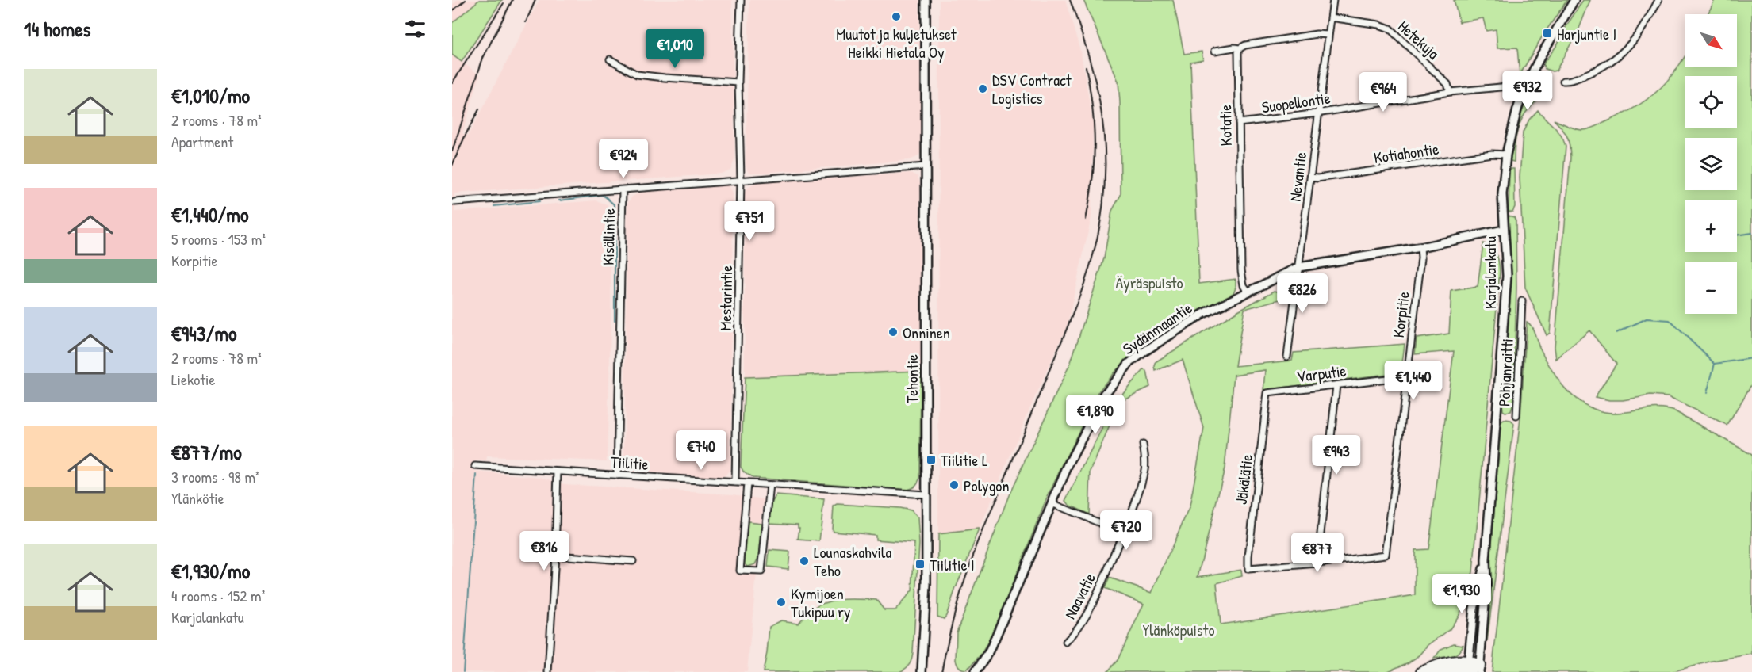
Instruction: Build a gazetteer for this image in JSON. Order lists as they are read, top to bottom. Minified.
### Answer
{"streets":{"street":["Hetekuja","Suopellontie","Kotatie","Kotiahontie","Nevantie","Kisällintie","Karjalankatu","Mestarintie","Korpitie","Sydänmaantie","Pohjanraitti","Varputie","Tehontie","Tiilitie","Jäkälätie","Naavatie"]},"crossings":[["Hetekuja","Suopellontie"],["Hetekuja","Nevantie"],["Suopellontie","Kotatie"],["Suopellontie","Nevantie"],["Suopellontie","Karjalankatu"],["Kotatie","Sydänmaantie"],["Kotiahontie","Nevantie"],["Kotiahontie","Karjalankatu"],["Nevantie","Sydänmaantie"],["Kisällintie","Mestarintie"],["Kisällintie","Tehontie"],["Kisällintie","Tiilitie"],["Karjalankatu","Sydänmaantie"],["Mestarintie","Tiilitie"],["Korpitie","Sydänmaantie"],["Korpitie","Varputie"],["Korpitie","Jäkälätie"],["Varputie","Jäkälätie"],["Tehontie","Tiilitie"]],"parks":["Äyräspuisto","Ylänköpuisto"],"places":{"other":["Muutot ja kuljetukset Heikki Hietala Oy","DSV Contract Logistics","Onninen","Polygon","Lounaskahvila Teho","Kymijoen Tukipuu ry"],"transit":["Harjuntie I","Tiilitie L","Tiilitie I"]},"north":"bottom right","page":{"heading":"14 homes","map_buttons":["+","−"],"price":["€1,010","€932","€964","€924","€751","€826","€1,440","€1,890","€740","€943","€720","€816","€877","€1,930"],"list":[{"name":"€1,010/mo","note":"2 rooms · 78 m² · Apartment"},{"name":"€1,440/mo","note":"5 rooms · 153 m² · Korpitie"},{"name":"€943/mo","note":"2 rooms · 78 m² · Liekotie"},{"name":"€877/mo","note":"3 rooms · 98 m² · Ylänkötie"},{"name":"€1,930/mo","note":"4 rooms · 152 m² · Karjalankatu"}]}}
